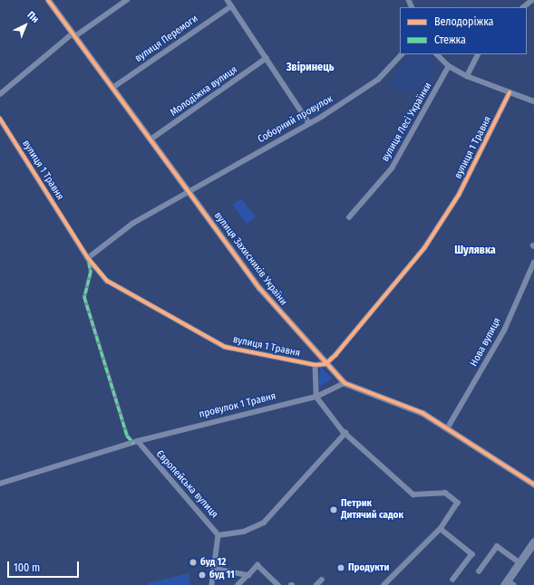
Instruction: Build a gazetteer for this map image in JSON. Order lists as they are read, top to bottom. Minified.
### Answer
{"streets":{"street":["вулиця Перемоги","Молодіжна вулиця","Соборний провулок","вулиця Лесі Українки","вулиця 1 Травня","вулиця Захисників України","Нова вулиця","провулок 1 Травня","Європейська вулиця"]},"crossings":[["вулиця Перемоги","вулиця Захисників України"],["Молодіжна вулиця","вулиця Захисників України"],["Соборний провулок","вулиця 1 Травня"],["Соборний провулок","вулиця Захисників України"],["вулиця 1 Травня","вулиця Захисників України"],["вулиця Захисників України","Нова вулиця"],["вулиця Захисників України","провулок 1 Травня"],["провулок 1 Травня","Європейська вулиця"]],"districts":["Звіринець","Шулявка"],"places":["Петрик Дитячий садок","буд 12","Продукти","буд 11"],"legend":["Велодоріжка","Стежка"],"scale_bar":"100 m","north":"top right"}
